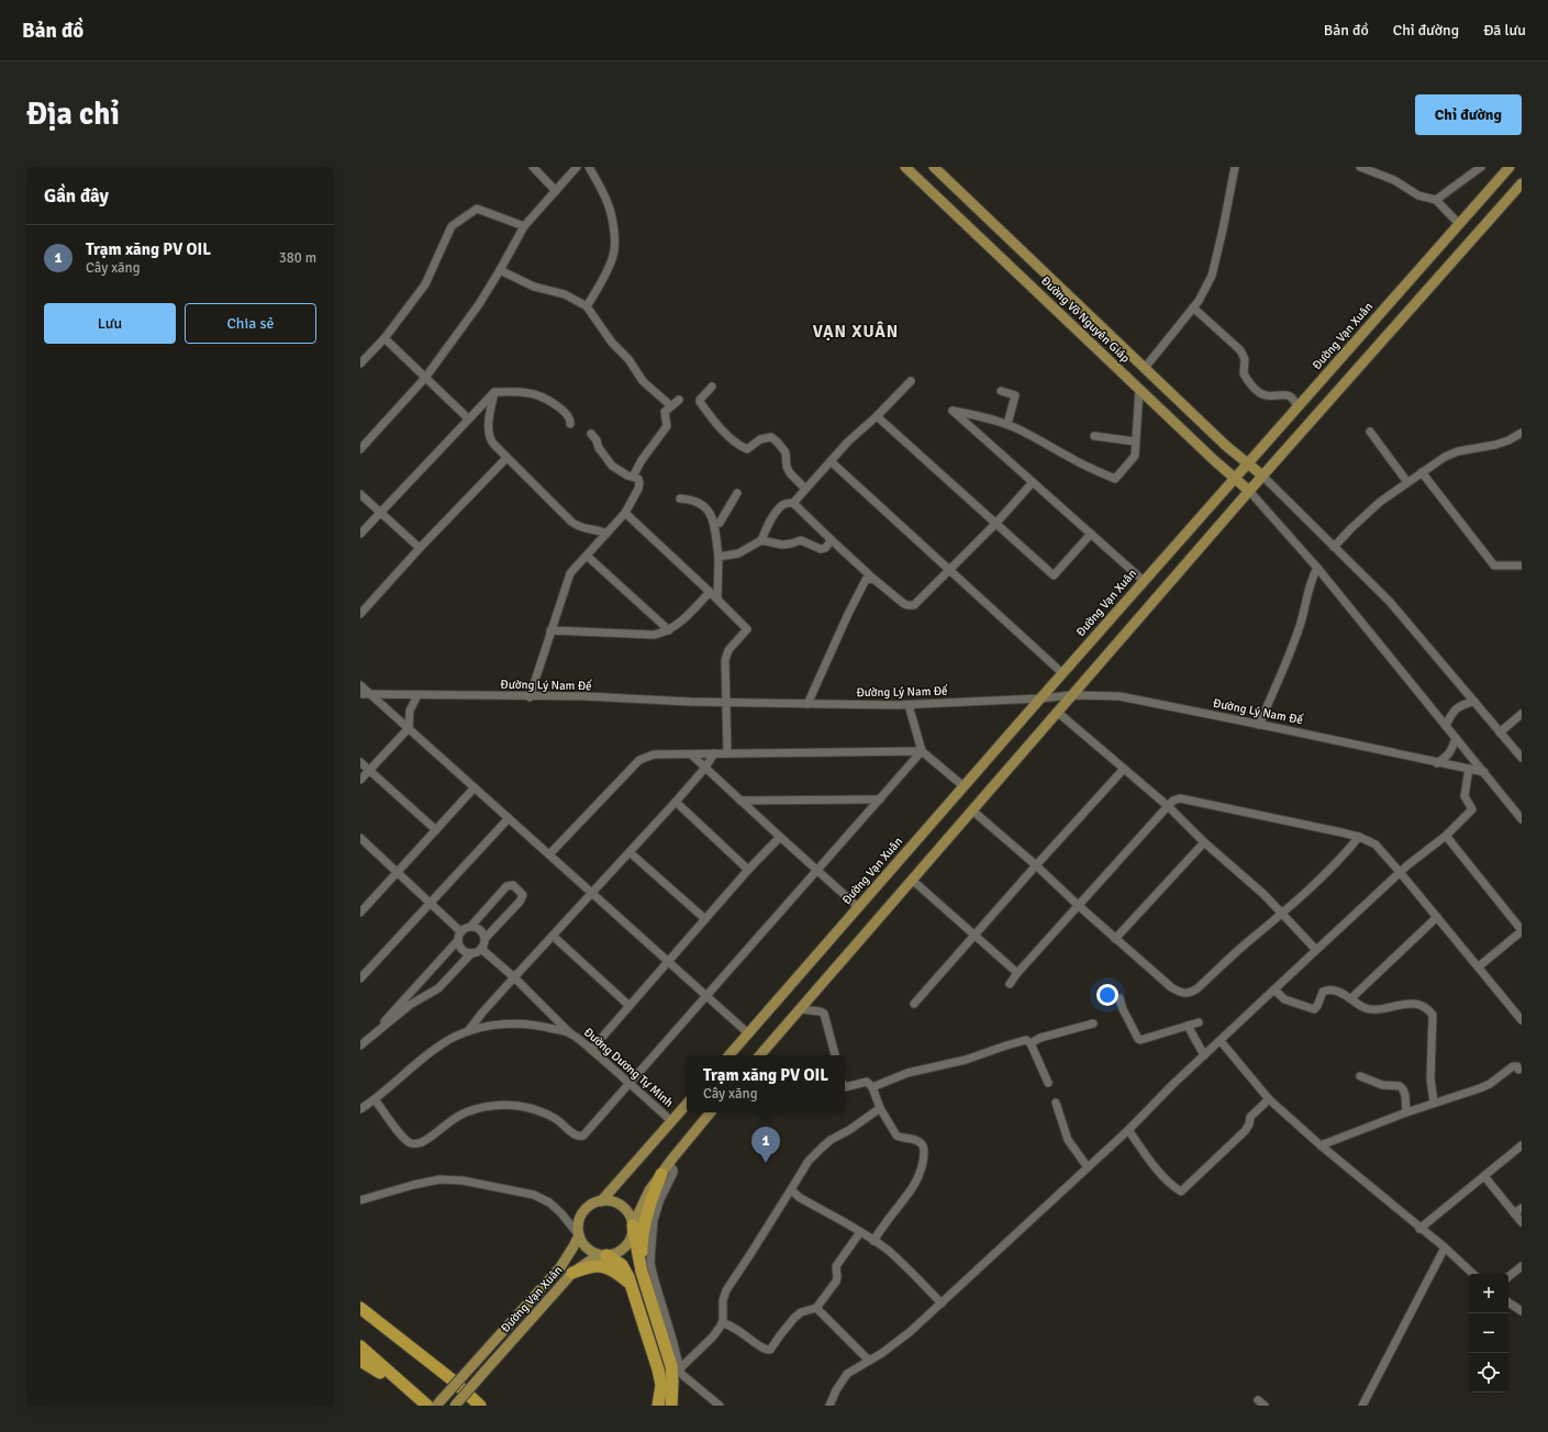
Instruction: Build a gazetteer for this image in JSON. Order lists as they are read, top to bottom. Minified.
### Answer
{"streets":{"main road":["Đường Võ Nguyên Giáp","Đường Vạn Xuân"],"street":["Đường Lý Nam Đế","Đường Dương Tự Minh"]},"crossings":[["Đường Võ Nguyên Giáp","Đường Vạn Xuân"],["Đường Vạn Xuân","Đường Lý Nam Đế"]],"districts":["VẠN XUÂN"],"page":{"header":"Bản đồ","nav":["Bản đồ","Chỉ đường","Đã lưu"],"buttons":["Chỉ đường",["Lưu","Chia sẻ"]],"title":"Địa chỉ","heading":"Gần đây","list":[{"mark":"1","name":"Trạm xăng PV OIL","note":"Cây xăng","value":"380 m"}],"popup":["Trạm xăng PV OIL","Cây xăng"],"pins":"1","map_buttons":["+","−"]}}
